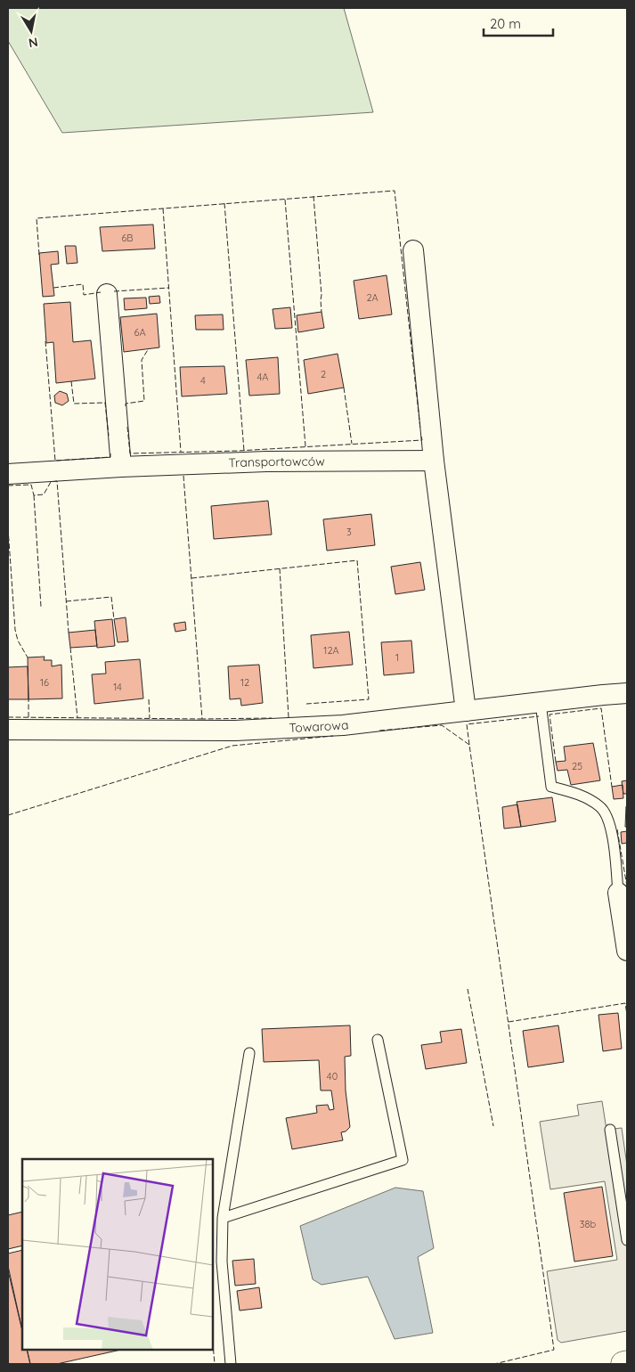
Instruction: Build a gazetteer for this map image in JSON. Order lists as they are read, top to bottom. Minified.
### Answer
{"streets":{"street":["Transportowców","Towarowa"]},"house_numbers":["6B","2A","6A","2","4A","4","3","12A","1","16","12","14","25","40","38b"],"scale_bar":"20 m","north":"bottom"}
